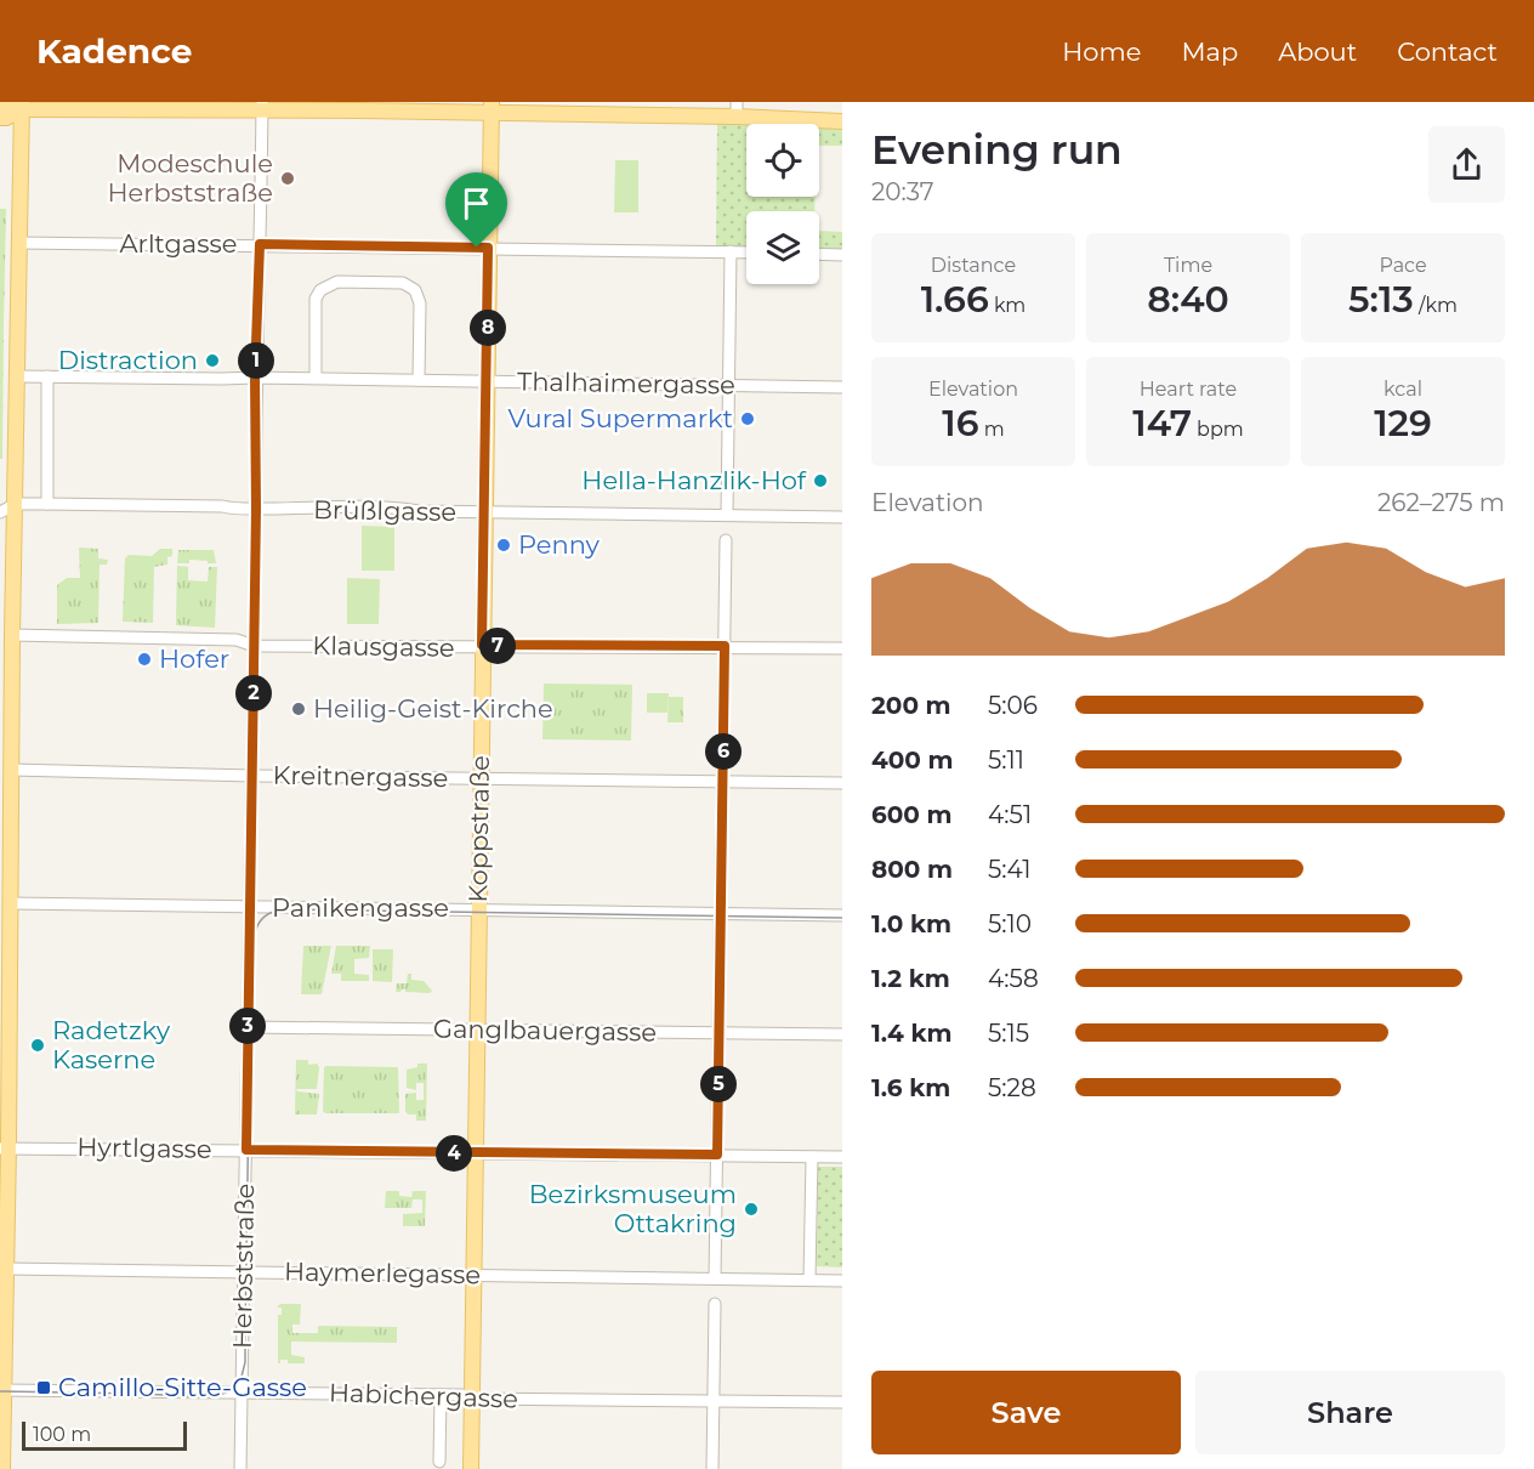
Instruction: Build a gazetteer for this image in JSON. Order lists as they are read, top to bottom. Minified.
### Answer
{"streets":{"main road":["Koppstraße"],"street":["Arltgasse","Thalhaimergasse","Brüßlgasse","Klausgasse","Kreitnergasse","Panikengasse","Ganglbauergasse","Hyrtlgasse","Herbststraße","Haymerlegasse","Habichergasse"]},"crossings":[["Arltgasse","Koppstraße"],["Arltgasse","Herbststraße"],["Thalhaimergasse","Koppstraße"],["Thalhaimergasse","Herbststraße"],["Brüßlgasse","Koppstraße"],["Brüßlgasse","Herbststraße"],["Klausgasse","Koppstraße"],["Klausgasse","Herbststraße"],["Kreitnergasse","Koppstraße"],["Kreitnergasse","Herbststraße"],["Koppstraße","Panikengasse"],["Koppstraße","Ganglbauergasse"],["Koppstraße","Hyrtlgasse"],["Koppstraße","Haymerlegasse"],["Koppstraße","Habichergasse"],["Panikengasse","Herbststraße"],["Ganglbauergasse","Herbststraße"],["Hyrtlgasse","Herbststraße"],["Herbststraße","Haymerlegasse"],["Herbststraße","Habichergasse"]],"places":{"other":["Modeschule Herbststraße","Distraction","Vural Supermarkt","Hella-Hanzlik-Hof","Penny","Hofer","Heilig-Geist-Kirche","Radetzky Kaserne","Bezirksmuseum Ottakring"],"transit":["Camillo-Sitte-Gasse"]},"scale_bar":"100 m","page":{"header":"Kadence","nav":["Home","Map","About","Contact"],"heading":["Evening run","20:37"],"stats":[["Distance","1.66 km"],["Time","8:40"],["Pace","5:13 /km"],["Elevation","16 m"],["Heart rate","147 bpm"],["kcal","129"]],"pins":["8","1","7","2","6","3","5","4"],"chart":["Elevation","262–275 m"],"list":[{"name":"200 m","note":"5:06"},{"name":"400 m","note":"5:11"},{"name":"600 m","note":"4:51"},{"name":"800 m","note":"5:41"},{"name":"1.0 km","note":"5:10"},{"name":"1.2 km","note":"4:58"},{"name":"1.4 km","note":"5:15"},{"name":"1.6 km","note":"5:28"}],"buttons":["Save","Share"],"scale":"100 m"}}
